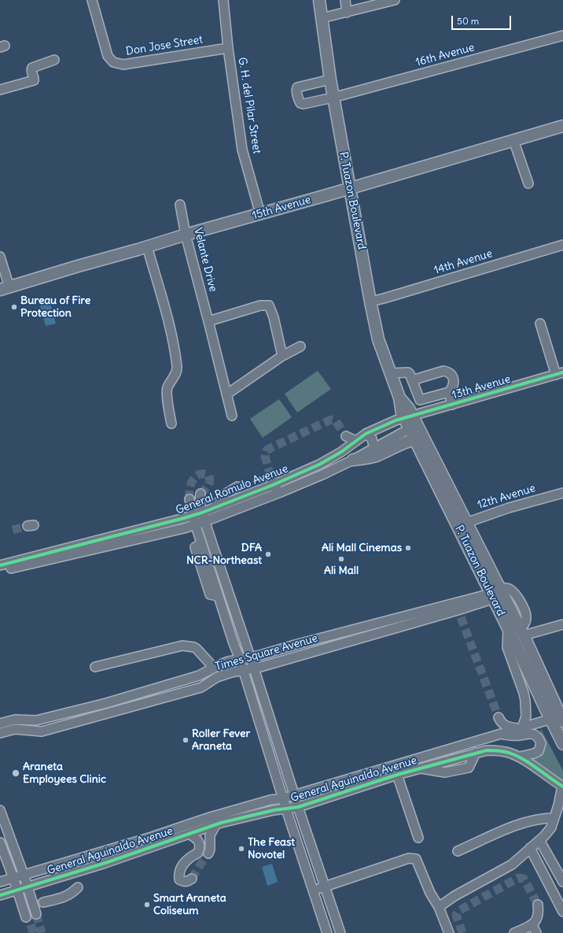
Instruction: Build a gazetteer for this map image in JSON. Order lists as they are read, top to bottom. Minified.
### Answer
{"streets":{"main road":["P. Tuazon Boulevard","15th Avenue"],"street":["Don Jose Street","16th Avenue","G. H. del Pilar Street","Velante Drive","14th Avenue","13th Avenue","General Romulo Avenue","12th Avenue","Times Square Avenue","General Aguinaldo Avenue"]},"crossings":[["Don Jose Street","G. H. del Pilar Street"],["16th Avenue","P. Tuazon Boulevard"],["G. H. del Pilar Street","15th Avenue"],["P. Tuazon Boulevard","15th Avenue"],["P. Tuazon Boulevard","14th Avenue"],["P. Tuazon Boulevard","13th Avenue"],["P. Tuazon Boulevard","General Romulo Avenue"],["P. Tuazon Boulevard","12th Avenue"],["P. Tuazon Boulevard","Times Square Avenue"],["P. Tuazon Boulevard","General Aguinaldo Avenue"],["15th Avenue","Velante Drive"],["13th Avenue","General Romulo Avenue"]],"places":["Bureau of Fire Protection","Ali Mall Cinemas","DFA NCR-Northeast","Ali Mall","Roller Fever Araneta","Araneta Employees Clinic","The Feast Novotel","Smart Araneta Coliseum"],"scale_bar":"50 m"}
